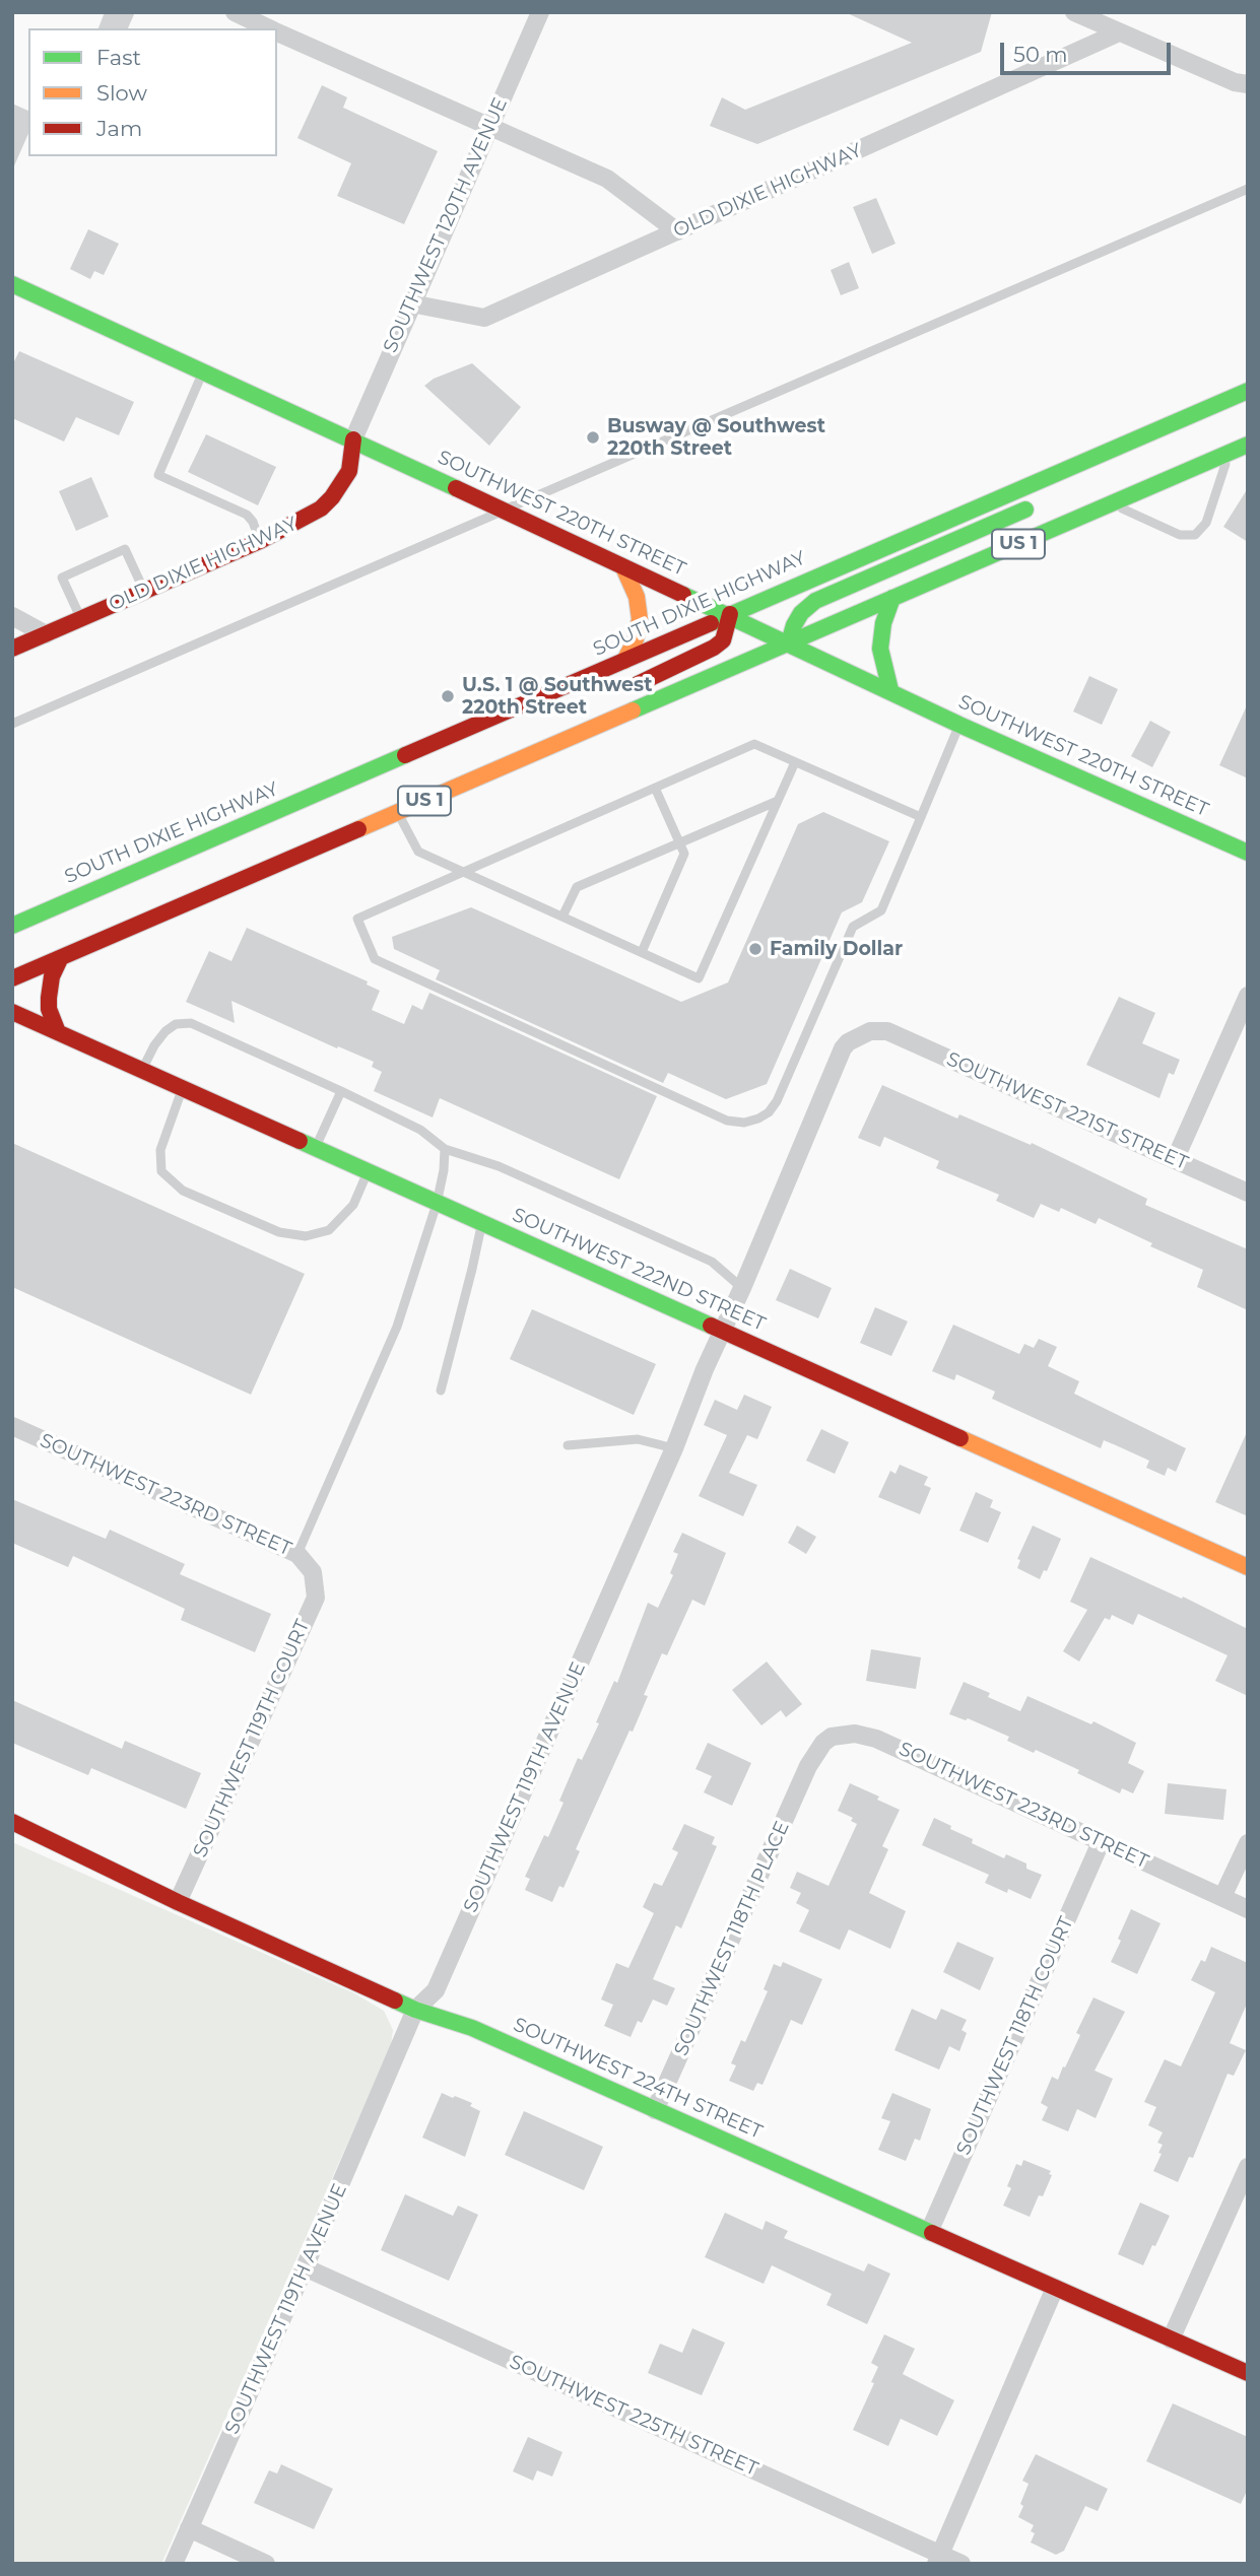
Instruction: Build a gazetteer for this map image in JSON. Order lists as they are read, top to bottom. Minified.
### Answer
{"streets":{"main road":["OLD DIXIE HIGHWAY","SOUTHWEST 220TH STREET","US 1","SOUTH DIXIE HIGHWAY","SOUTHWEST 222ND STREET","SOUTHWEST 224TH STREET"],"street":["SOUTHWEST 120TH AVENUE","SOUTHWEST 221ST STREET","SOUTHWEST 223RD STREET","SOUTHWEST 119TH COURT","SOUTHWEST 119TH AVENUE","SOUTHWEST 118TH PLACE","SOUTHWEST 118TH COURT","SOUTHWEST 225TH STREET"]},"crossings":[["OLD DIXIE HIGHWAY","SOUTHWEST 120TH AVENUE"],["OLD DIXIE HIGHWAY","SOUTHWEST 220TH STREET"],["SOUTHWEST 120TH AVENUE","SOUTHWEST 220TH STREET"],["SOUTHWEST 220TH STREET","US 1"],["SOUTHWEST 220TH STREET","SOUTH DIXIE HIGHWAY"],["SOUTHWEST 221ST STREET","SOUTHWEST 119TH AVENUE"],["SOUTHWEST 222ND STREET","SOUTHWEST 119TH AVENUE"],["SOUTHWEST 223RD STREET","SOUTHWEST 119TH COURT"],["SOUTHWEST 223RD STREET","SOUTHWEST 118TH PLACE"],["SOUTHWEST 223RD STREET","SOUTHWEST 118TH COURT"],["SOUTHWEST 119TH COURT","SOUTHWEST 224TH STREET"],["SOUTHWEST 119TH AVENUE","SOUTHWEST 224TH STREET"],["SOUTHWEST 119TH AVENUE","SOUTHWEST 225TH STREET"],["SOUTHWEST 118TH PLACE","SOUTHWEST 224TH STREET"],["SOUTHWEST 118TH COURT","SOUTHWEST 224TH STREET"]],"places":["Busway @ Southwest 220th Street","U.S. 1 @ Southwest 220th Street","Family Dollar"],"legend":["Fast","Slow","Jam"],"scale_bar":"50 m"}
